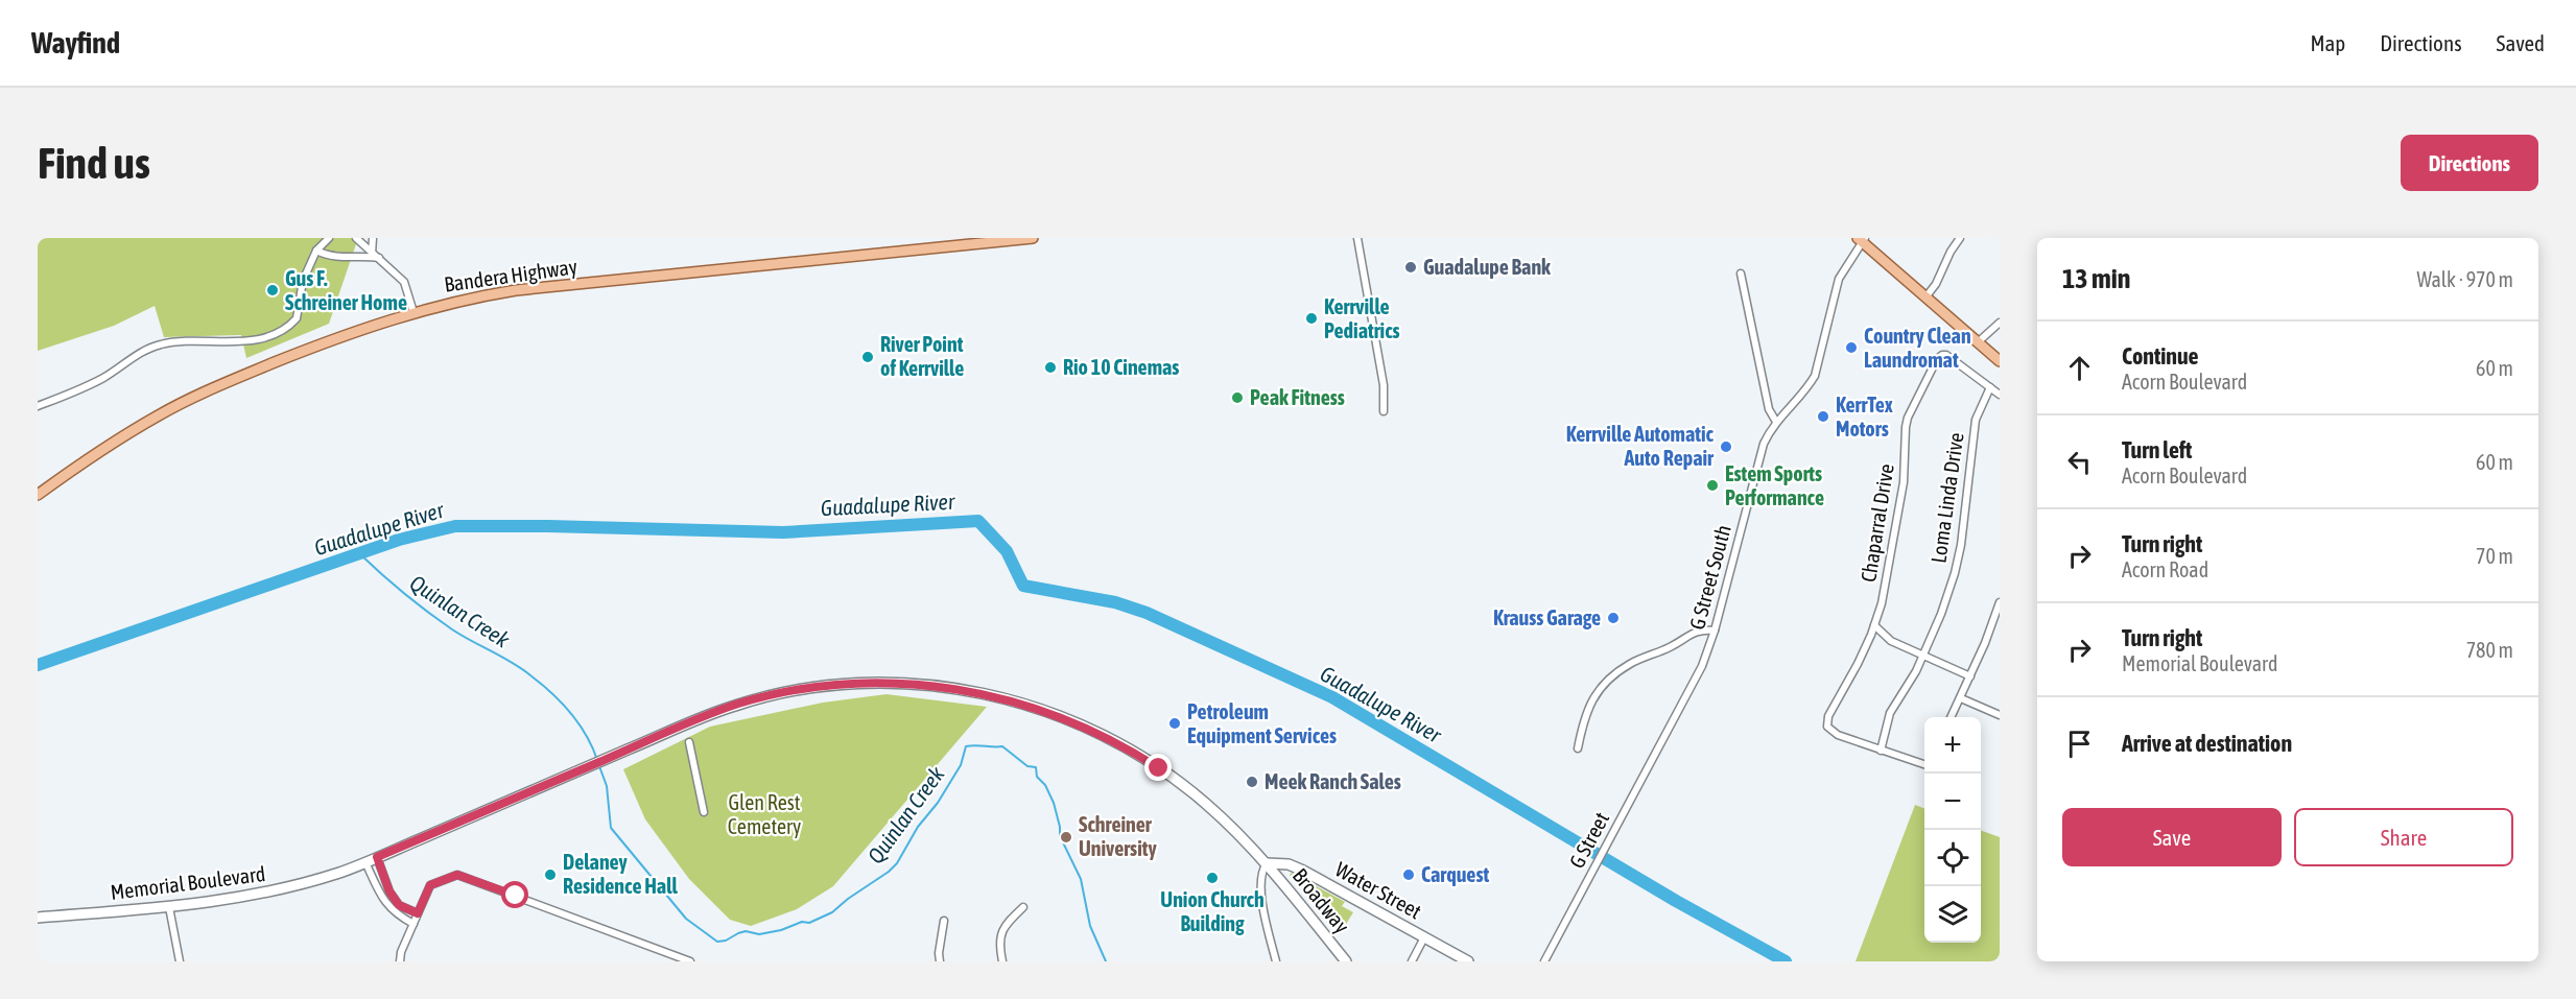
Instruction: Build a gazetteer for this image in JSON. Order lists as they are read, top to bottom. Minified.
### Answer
{"streets":{"main road":["Bandera Highway","Memorial Boulevard","Water Street","Broadway"],"street":["Loma Linda Drive","Chaparral Drive","G Street South","G Street"]},"crossings":[["Loma Linda Drive","Chaparral Drive"],["G Street South","G Street"],["Memorial Boulevard","Water Street"],["Memorial Boulevard","Broadway"],["Water Street","Broadway"]],"water":["Guadalupe River","Quinlan Creek"],"parks":["Glen Rest Cemetery"],"places":["Guadalupe Bank","Gus F. Schreiner Home","Kerrville Pediatrics","Country Clean Laundromat","River Point of Kerrville","Rio 10 Cinemas","Peak Fitness","KerrTex Motors","Kerrville Automatic Auto Repair","Estem Sports Performance","Krauss Garage","Petroleum Equipment Services","Meek Ranch Sales","Schreiner University","Delaney Residence Hall","Carquest","Union Church Building"],"page":{"header":"Wayfind","nav":["Map","Directions","Saved"],"buttons":["Directions",["Save","Share"]],"title":"Find us","heading":["13 min","Walk · 970 m"],"list":[["Continue","Acorn Boulevard","60 m"],["Turn left","Acorn Boulevard","60 m"],["Turn right","Acorn Road","70 m"],["Turn right","Memorial Boulevard","780 m"],"Arrive at destination"],"map_buttons":["+","−"]}}
